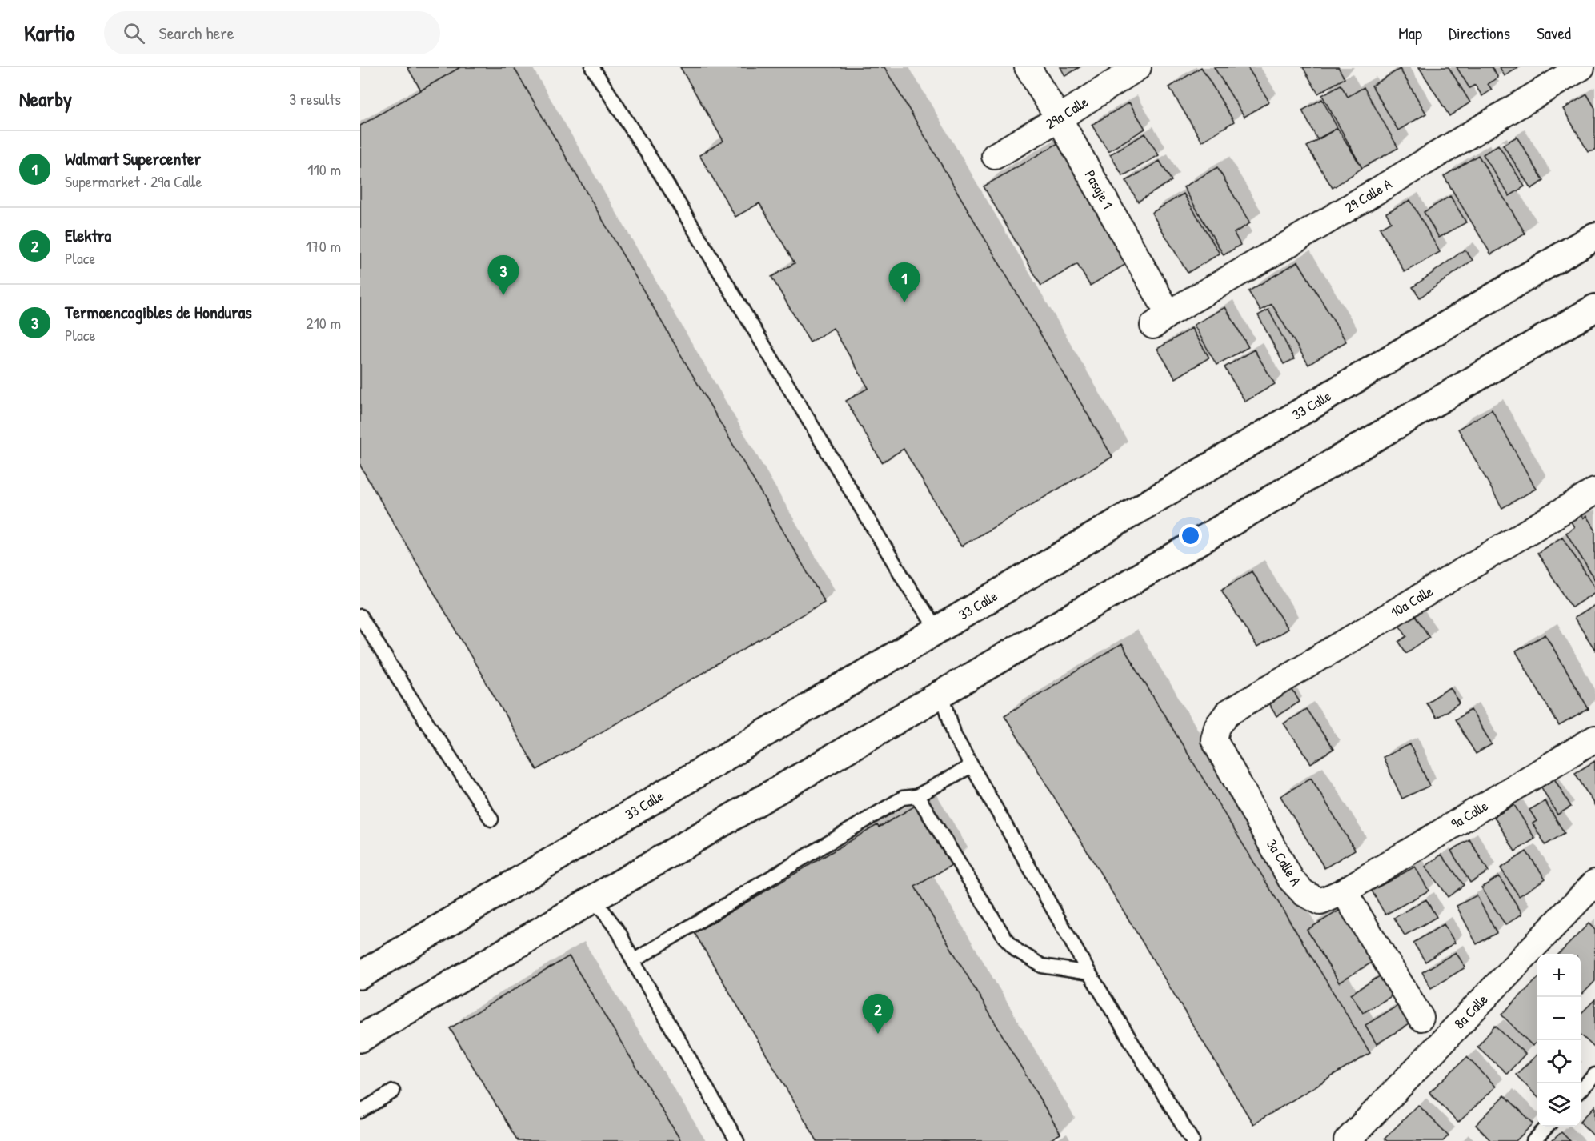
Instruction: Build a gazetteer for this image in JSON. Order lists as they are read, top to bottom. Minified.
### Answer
{"streets":{"main road":["33 Calle"],"street":["29a Calle","Pasaje 1","29 Calle A","10a Calle","9a Calle","3a Calle A","8a Calle"]},"crossings":[["29a Calle","Pasaje 1"],["Pasaje 1","29 Calle A"],["10a Calle","3a Calle A"],["9a Calle","3a Calle A"]],"page":{"header":"Kartio","search":"Search here","nav":["Map","Directions","Saved"],"heading":["Nearby","3 results"],"list":[{"mark":"1","name":"Walmart Supercenter","note":"Supermarket · 29a Calle","value":"110 m"},{"mark":"2","name":"Elektra","note":"Place","value":"170 m"},{"mark":"3","name":"Termoencogibles de Honduras","note":"Place","value":"210 m"}],"pins":["3","1","2"],"map_buttons":["+","−"]}}
